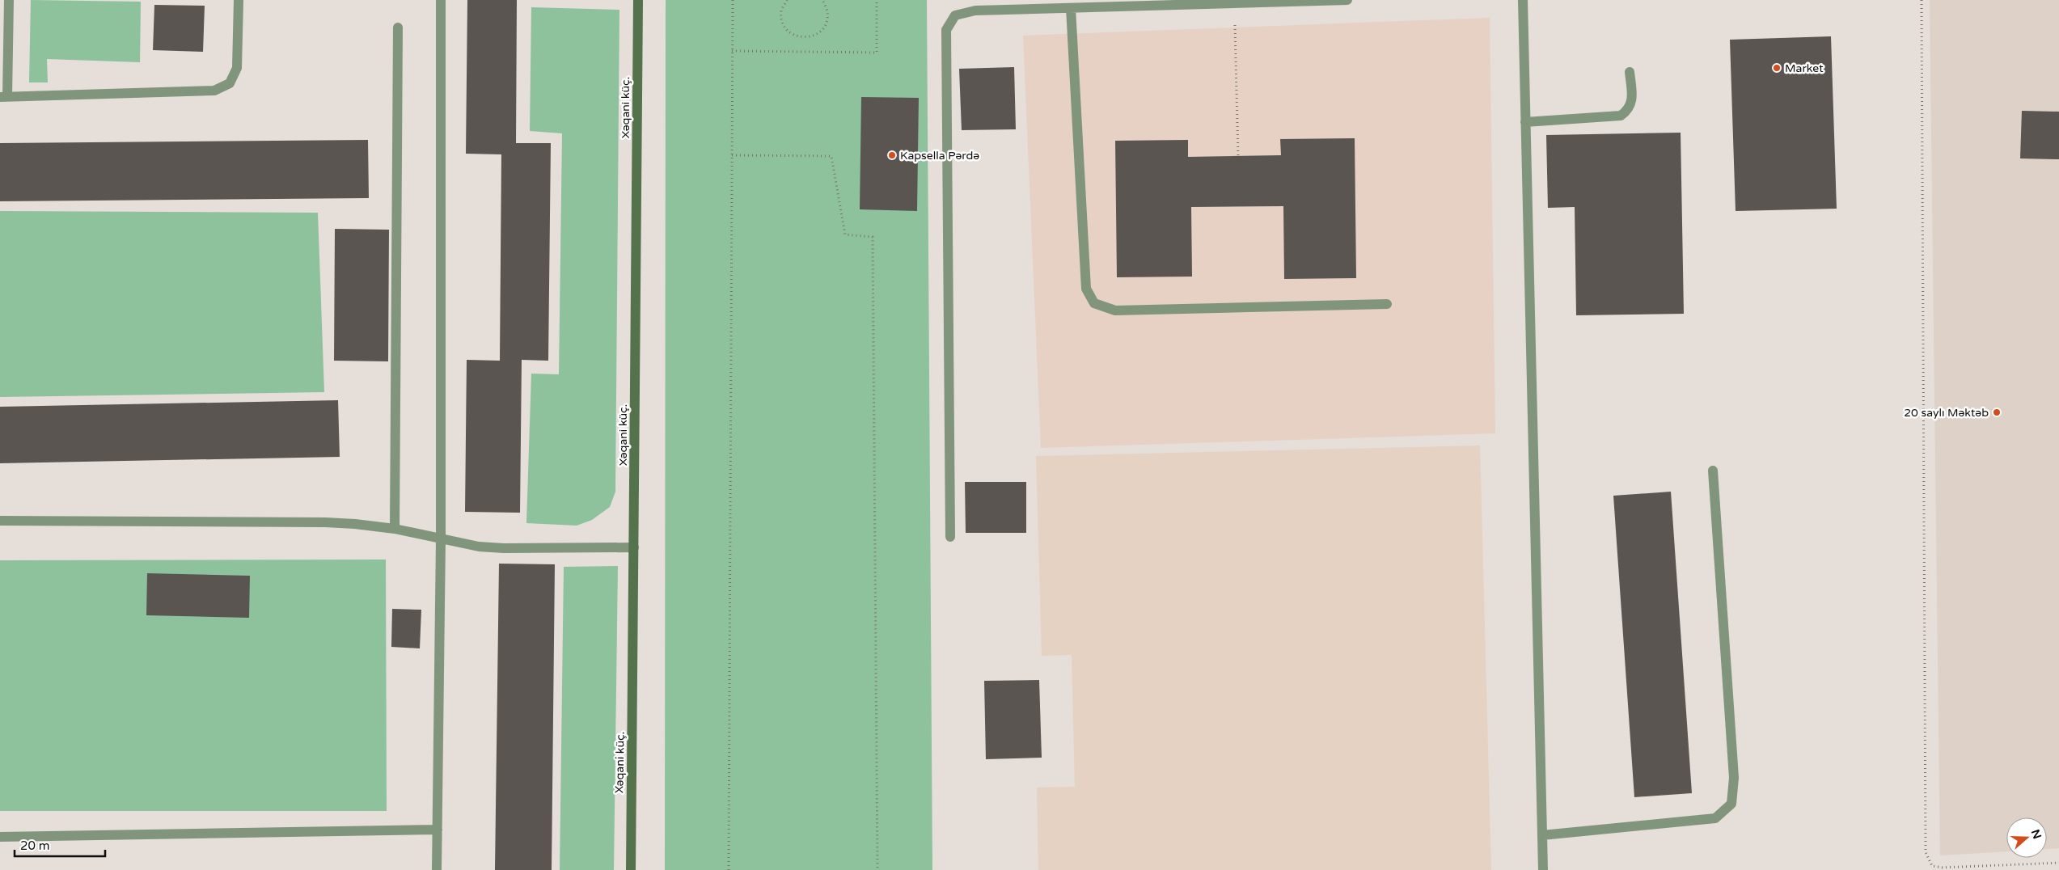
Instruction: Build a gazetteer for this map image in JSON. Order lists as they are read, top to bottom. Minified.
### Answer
{"streets":{"street":["Xəqani küç."]},"places":["Market","Kapsella Pərdə","20 saylı Məktəb"],"scale_bar":"20 m","north":"right"}
